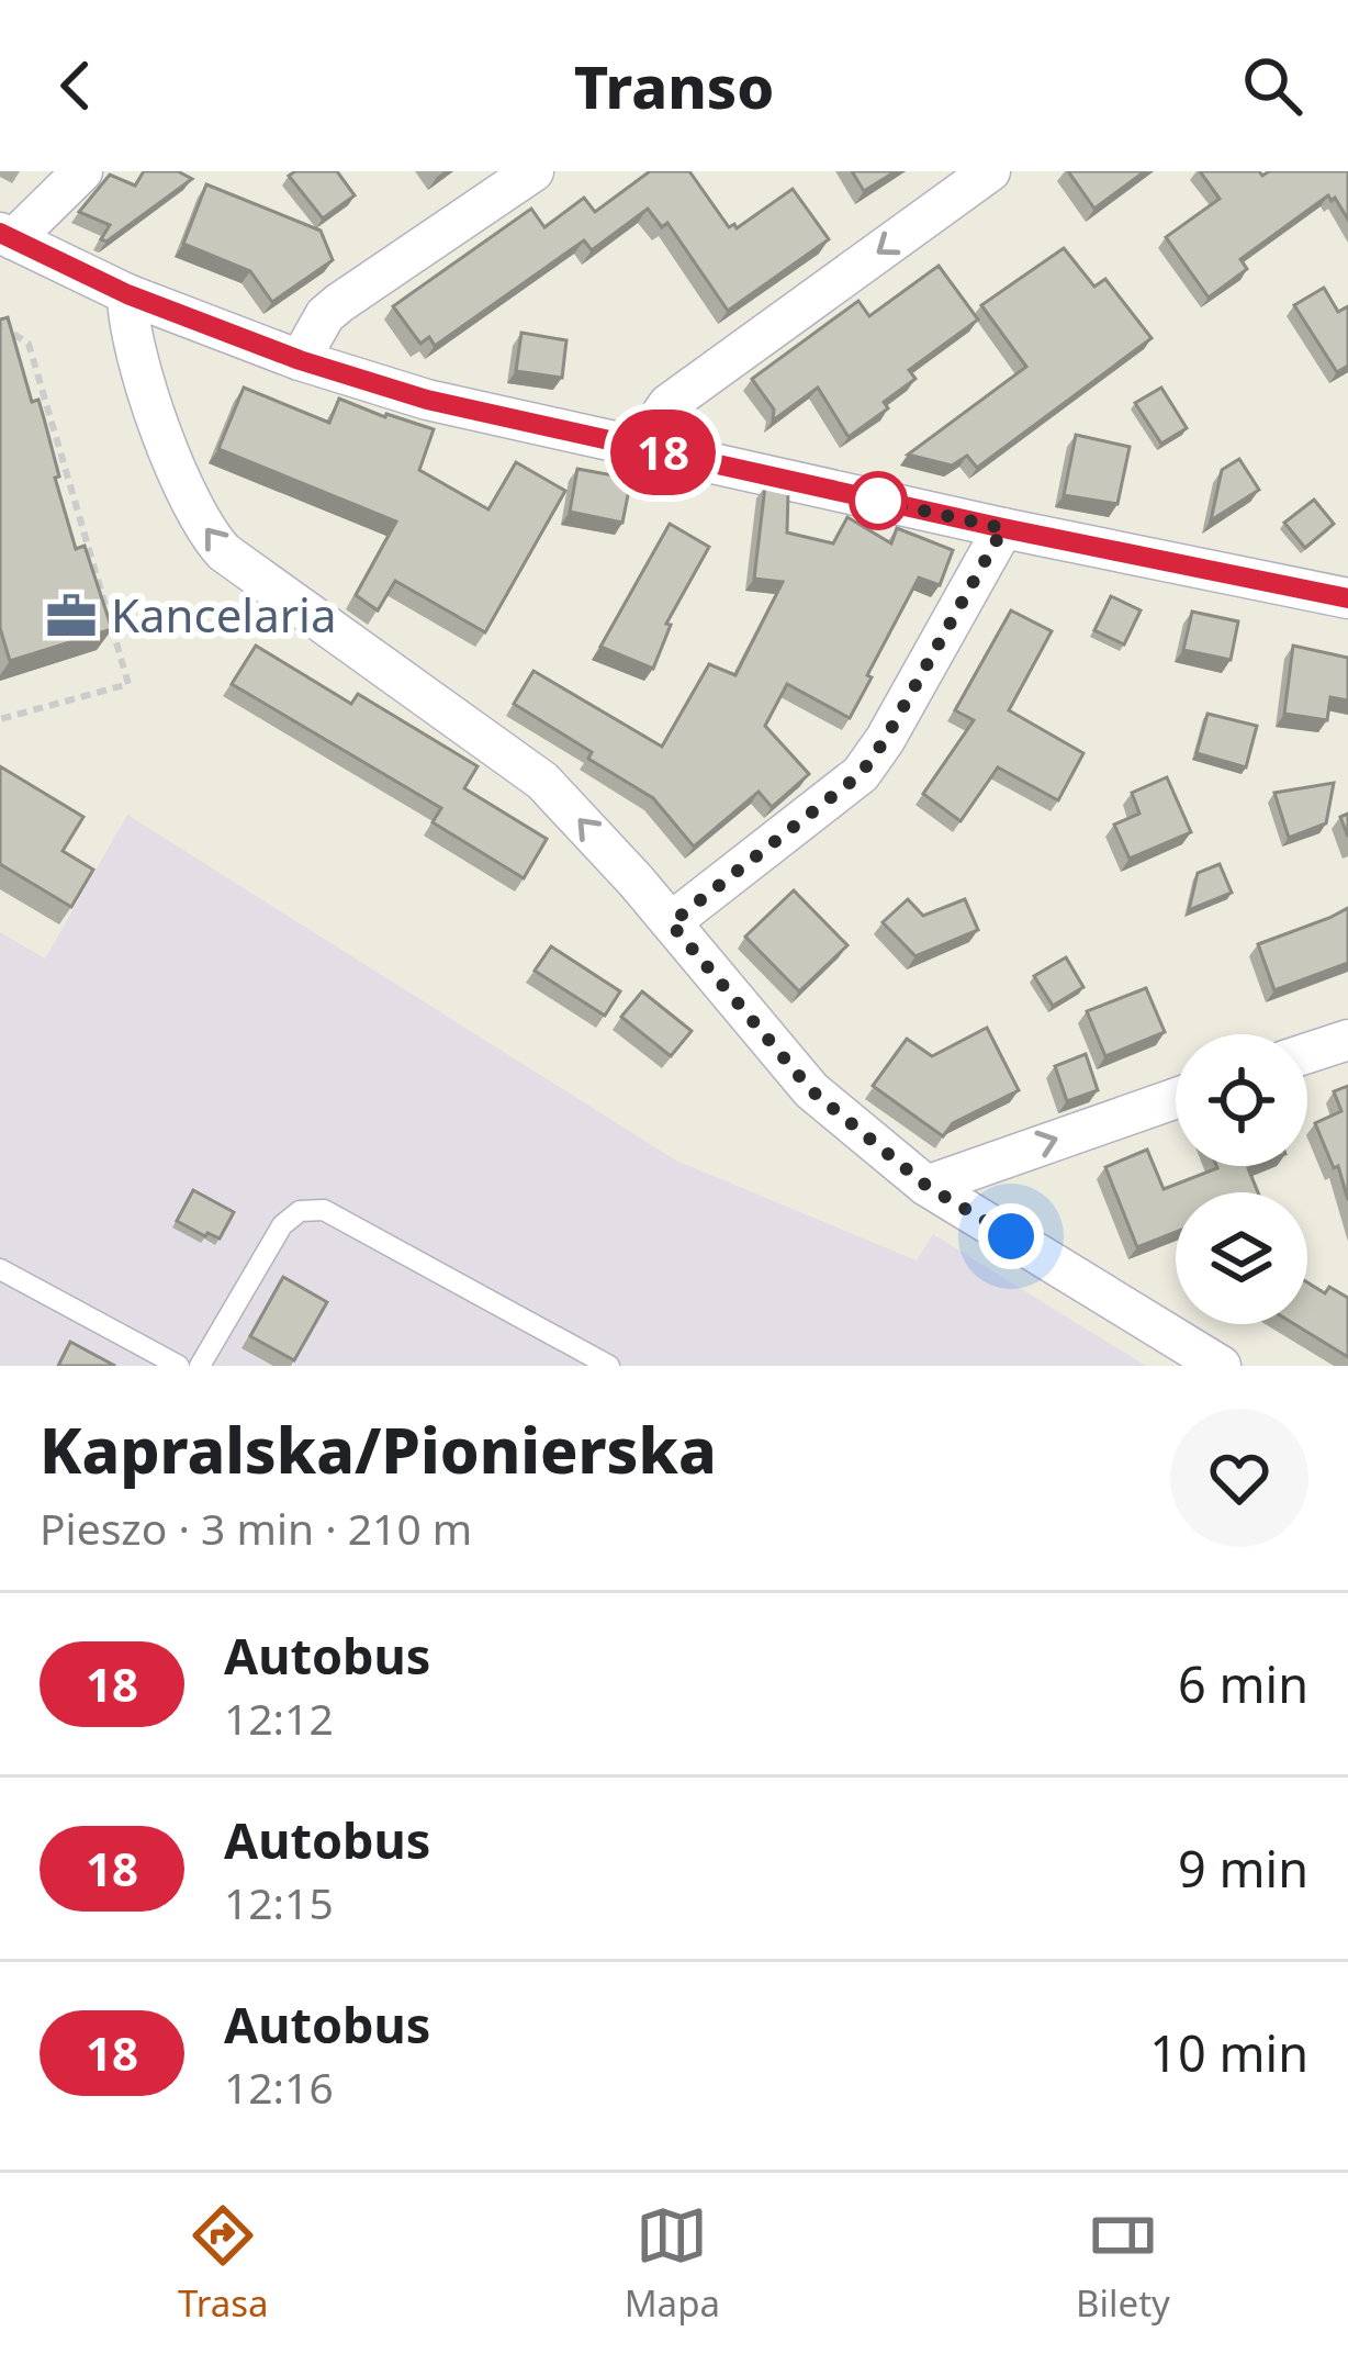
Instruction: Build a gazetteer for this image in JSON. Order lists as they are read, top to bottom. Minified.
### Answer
{"places":{"office":["Kancelaria"]},"lines":["bus line 18"],"page":{"header":"Transo","on_map":"18","heading":["Kapralska/Pionierska","Pieszo · 3 min · 210 m"],"list":[{"mark":"18","name":"Autobus","note":"12:12","value":"6 min"},{"mark":"18","name":"Autobus","note":"12:15","value":"9 min"},{"mark":"18","name":"Autobus","note":"12:16","value":"10 min"}],"tabs":["Trasa","Mapa","Bilety"]}}
